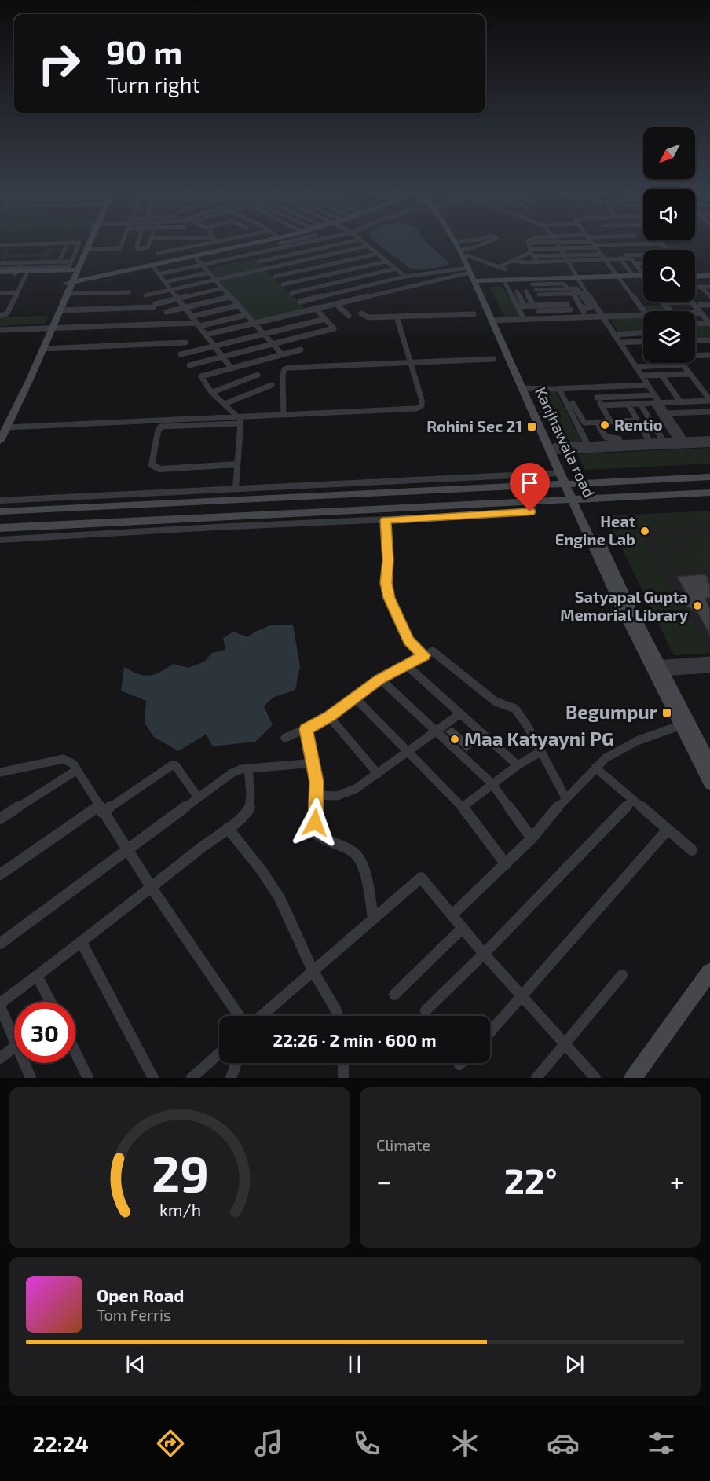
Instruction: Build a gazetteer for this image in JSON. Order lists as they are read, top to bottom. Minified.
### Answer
{"streets":{"street":["Kanjhawala road"]},"places":{"other":["Rentio","Heat Engine Lab","Satyapal Gupta Memorial Library","Maa Katyayni PG"],"transit":["Rohini Sec 21","Begumpur"]},"north":"bottom left","page":{"turn":["90 m","Turn right"],"limit":"30","trip":"22:26 · 2 min · 600 m","tile":"Climate","heat":["−","22°","+"],"song":["Open Road","Tom Ferris"],"tabs":"22:24","gauge":["29","km/h"]}}
